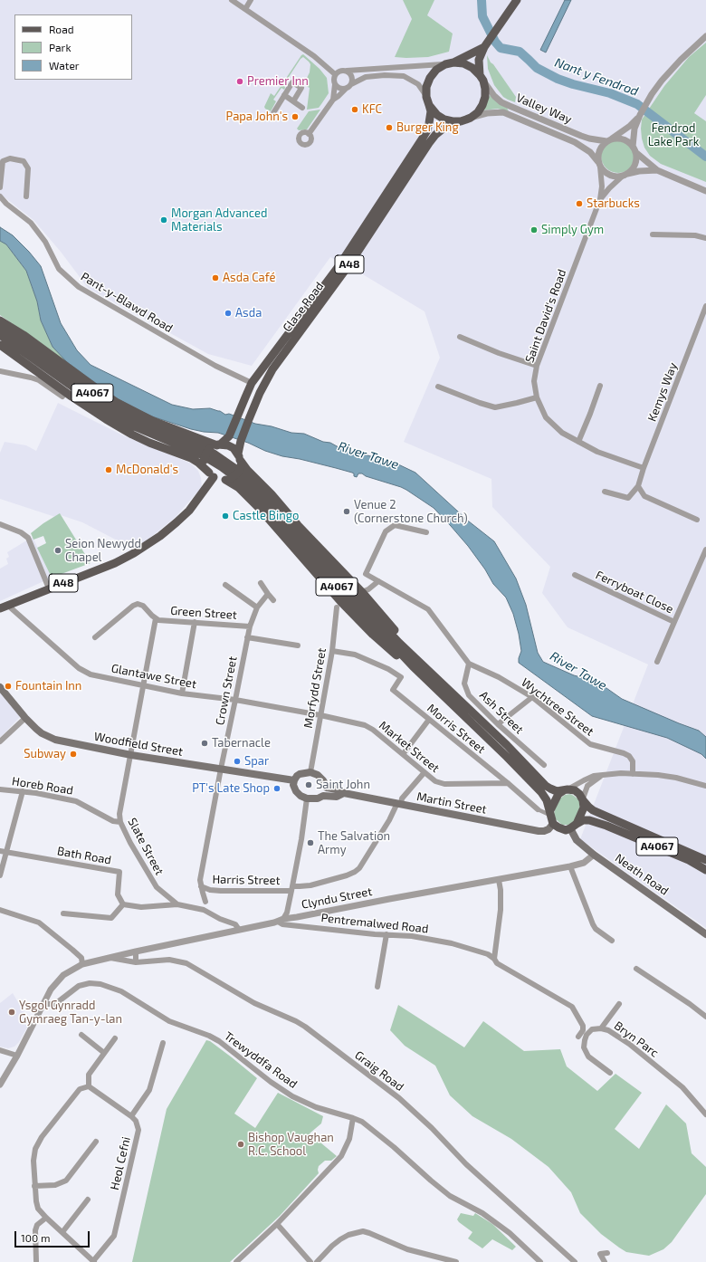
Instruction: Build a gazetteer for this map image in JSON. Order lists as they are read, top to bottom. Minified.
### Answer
{"streets":{"main road":["A48","Clase Road","A4067","Woodfield Street","Martin Street","Neath Road"],"street":["Valley Way","Pant-y-Blawd Road","Saint David's Road","Kemys Way","Ferryboat Close","Green Street","Glantawe Street","Morfydd Street","Crown Street","Wychtree Street","Ash Street","Morris Street","Market Street","Horeb Road","Slate Street","Bath Road","Harris Street","Clyndu Street","Pentremalwed Road","Bryn Parc","Trewyddfa Road","Graig Road","Heol Cefni"]},"crossings":[["Valley Way","Clase Road"],["Valley Way","Saint David's Road"],["A48","Clase Road"],["A48","Glantawe Street"],["Pant-y-Blawd Road","Clase Road"],["Saint David's Road","Kemys Way"],["A4067","Martin Street"],["A4067","Neath Road"],["Green Street","Crown Street"],["Green Street","Slate Street"],["Glantawe Street","Morfydd Street"],["Glantawe Street","Crown Street"],["Glantawe Street","Market Street"],["Glantawe Street","Slate Street"],["Morfydd Street","Morris Street"],["Morfydd Street","Woodfield Street"],["Morfydd Street","Market Street"],["Crown Street","Woodfield Street"],["Crown Street","Harris Street"],["Wychtree Street","Ash Street"],["Morris Street","Market Street"],["Woodfield Street","Slate Street"],["Market Street","Harris Street"],["Horeb Road","Slate Street"],["Martin Street","Neath Road"],["Martin Street","Harris Street"],["Neath Road","Clyndu Street"],["Clyndu Street","Pentremalwed Road"],["Clyndu Street","Trewyddfa Road"],["Clyndu Street","Graig Road"]],"water":["Nant y Fendrod","River Tawe"],"parks":["Fendrod Lake Park"],"places":["Premier Inn","KFC","Papa John's","Burger King","Starbucks","Morgan Advanced Materials","Simply Gym","Asda Café","Asda","McDonald's","Venue 2 (Cornerstone Church)","Castle Bingo","Seion Newydd Chapel","Fountain Inn","Tabernacle","Subway","Spar","Saint John","PT's Late Shop","The Salvation Army","Ysgol Gynradd Gymraeg Tan-y-lan","Bishop Vaughan R.C. School"],"legend":["Road","Park","Water"],"scale_bar":"100 m"}
